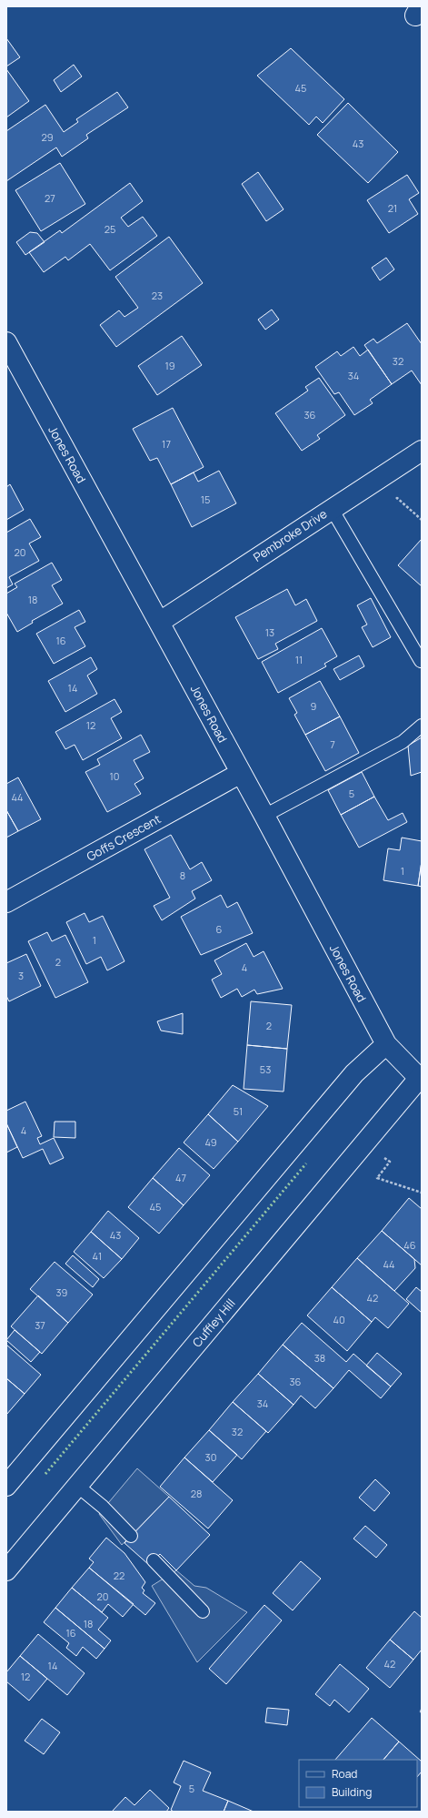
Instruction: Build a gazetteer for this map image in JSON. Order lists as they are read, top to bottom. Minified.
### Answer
{"streets":{"street":["Jones Road","Pembroke Drive","Goffs Crescent","Cuffley Hill"]},"crossings":[["Jones Road","Pembroke Drive"],["Jones Road","Goffs Crescent"],["Jones Road","Cuffley Hill"]],"house_numbers":["45","29","43","27","21","25","23","32","19","34","36","17","15","20","18","13","16","11","14","9","12","7","10","5","44","1","8","6","1","2","4","3","2","53","51","4","49","47","45","43","46","41","44","39","42","40","37","38","36","34","32","30","28","22","20","18","16","42","14","12","5"],"legend":["Road","Building"]}
